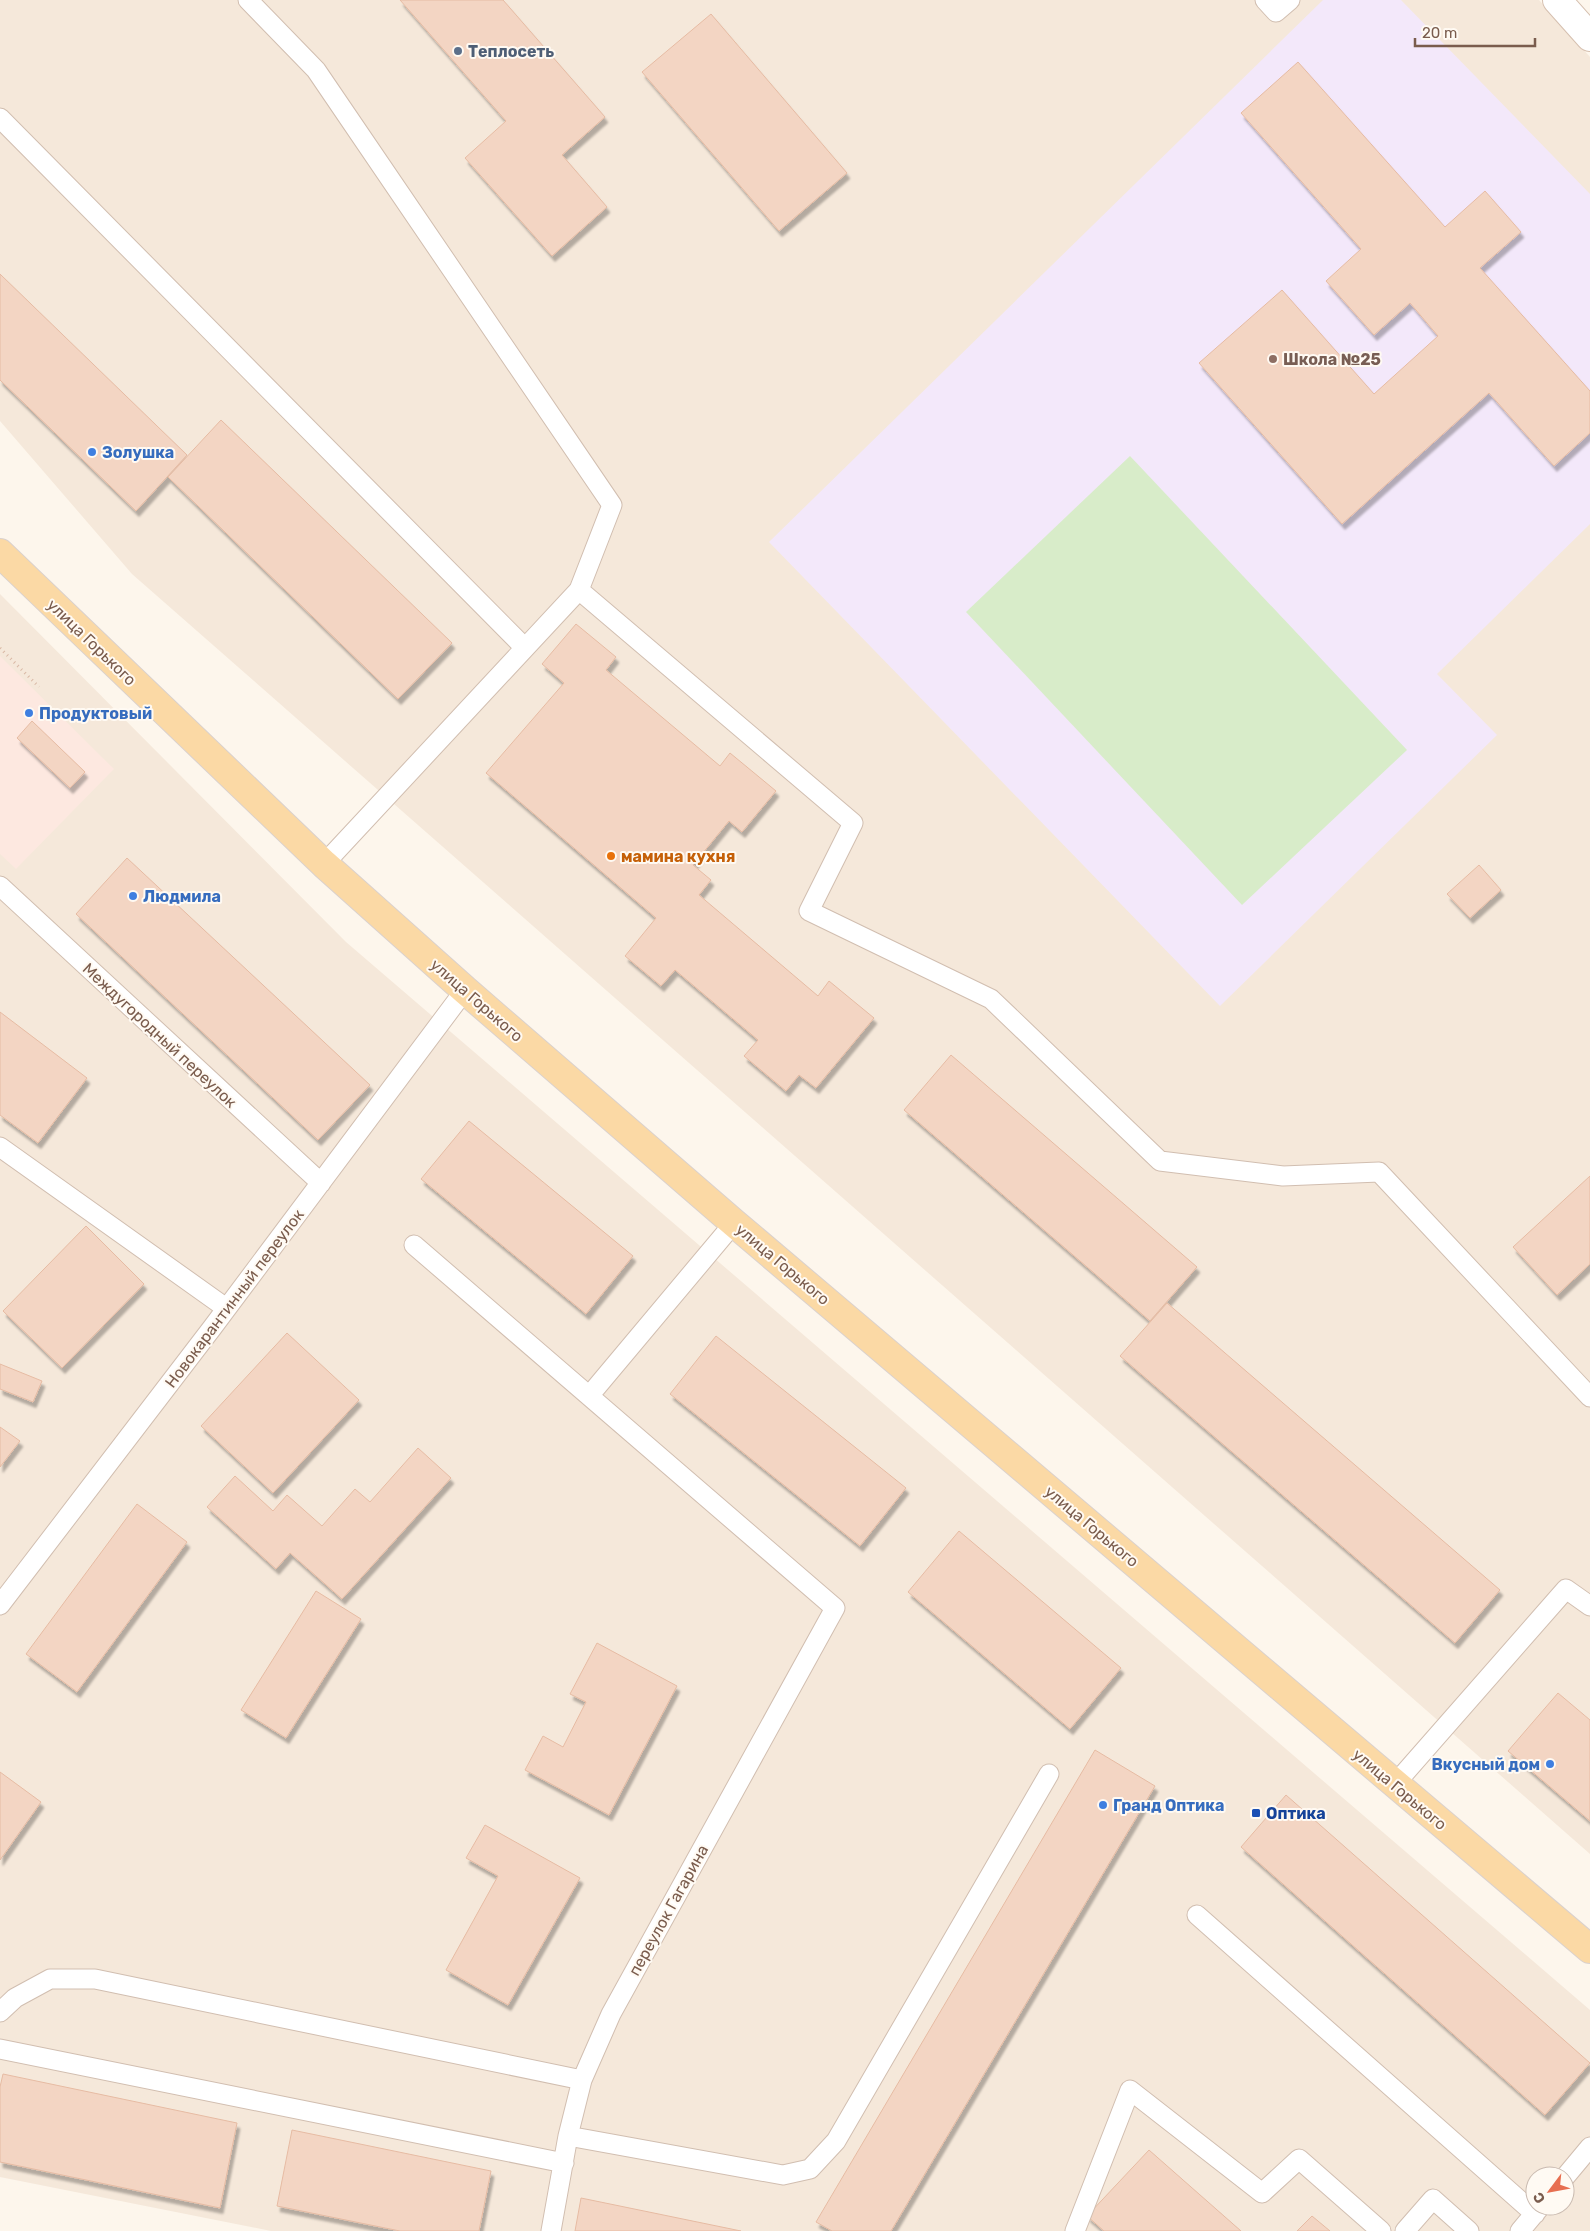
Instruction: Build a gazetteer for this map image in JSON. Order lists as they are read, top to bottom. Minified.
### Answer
{"streets":{"main road":["улица Горького"],"lane":["Междугородный переулок","Новокарантинный переулок","переулок Гагарина"]},"crossings":[["улица Горького","Новокарантинный переулок"],["Междугородный переулок","Новокарантинный переулок"]],"places":{"other":["Теплосеть","Школа №25","Золушка","Продуктовый","мамина кухня","Людмила","Вкусный дом","Гранд Оптика"],"transit":["Оптика"]},"scale_bar":"20 m","north":"bottom left"}
